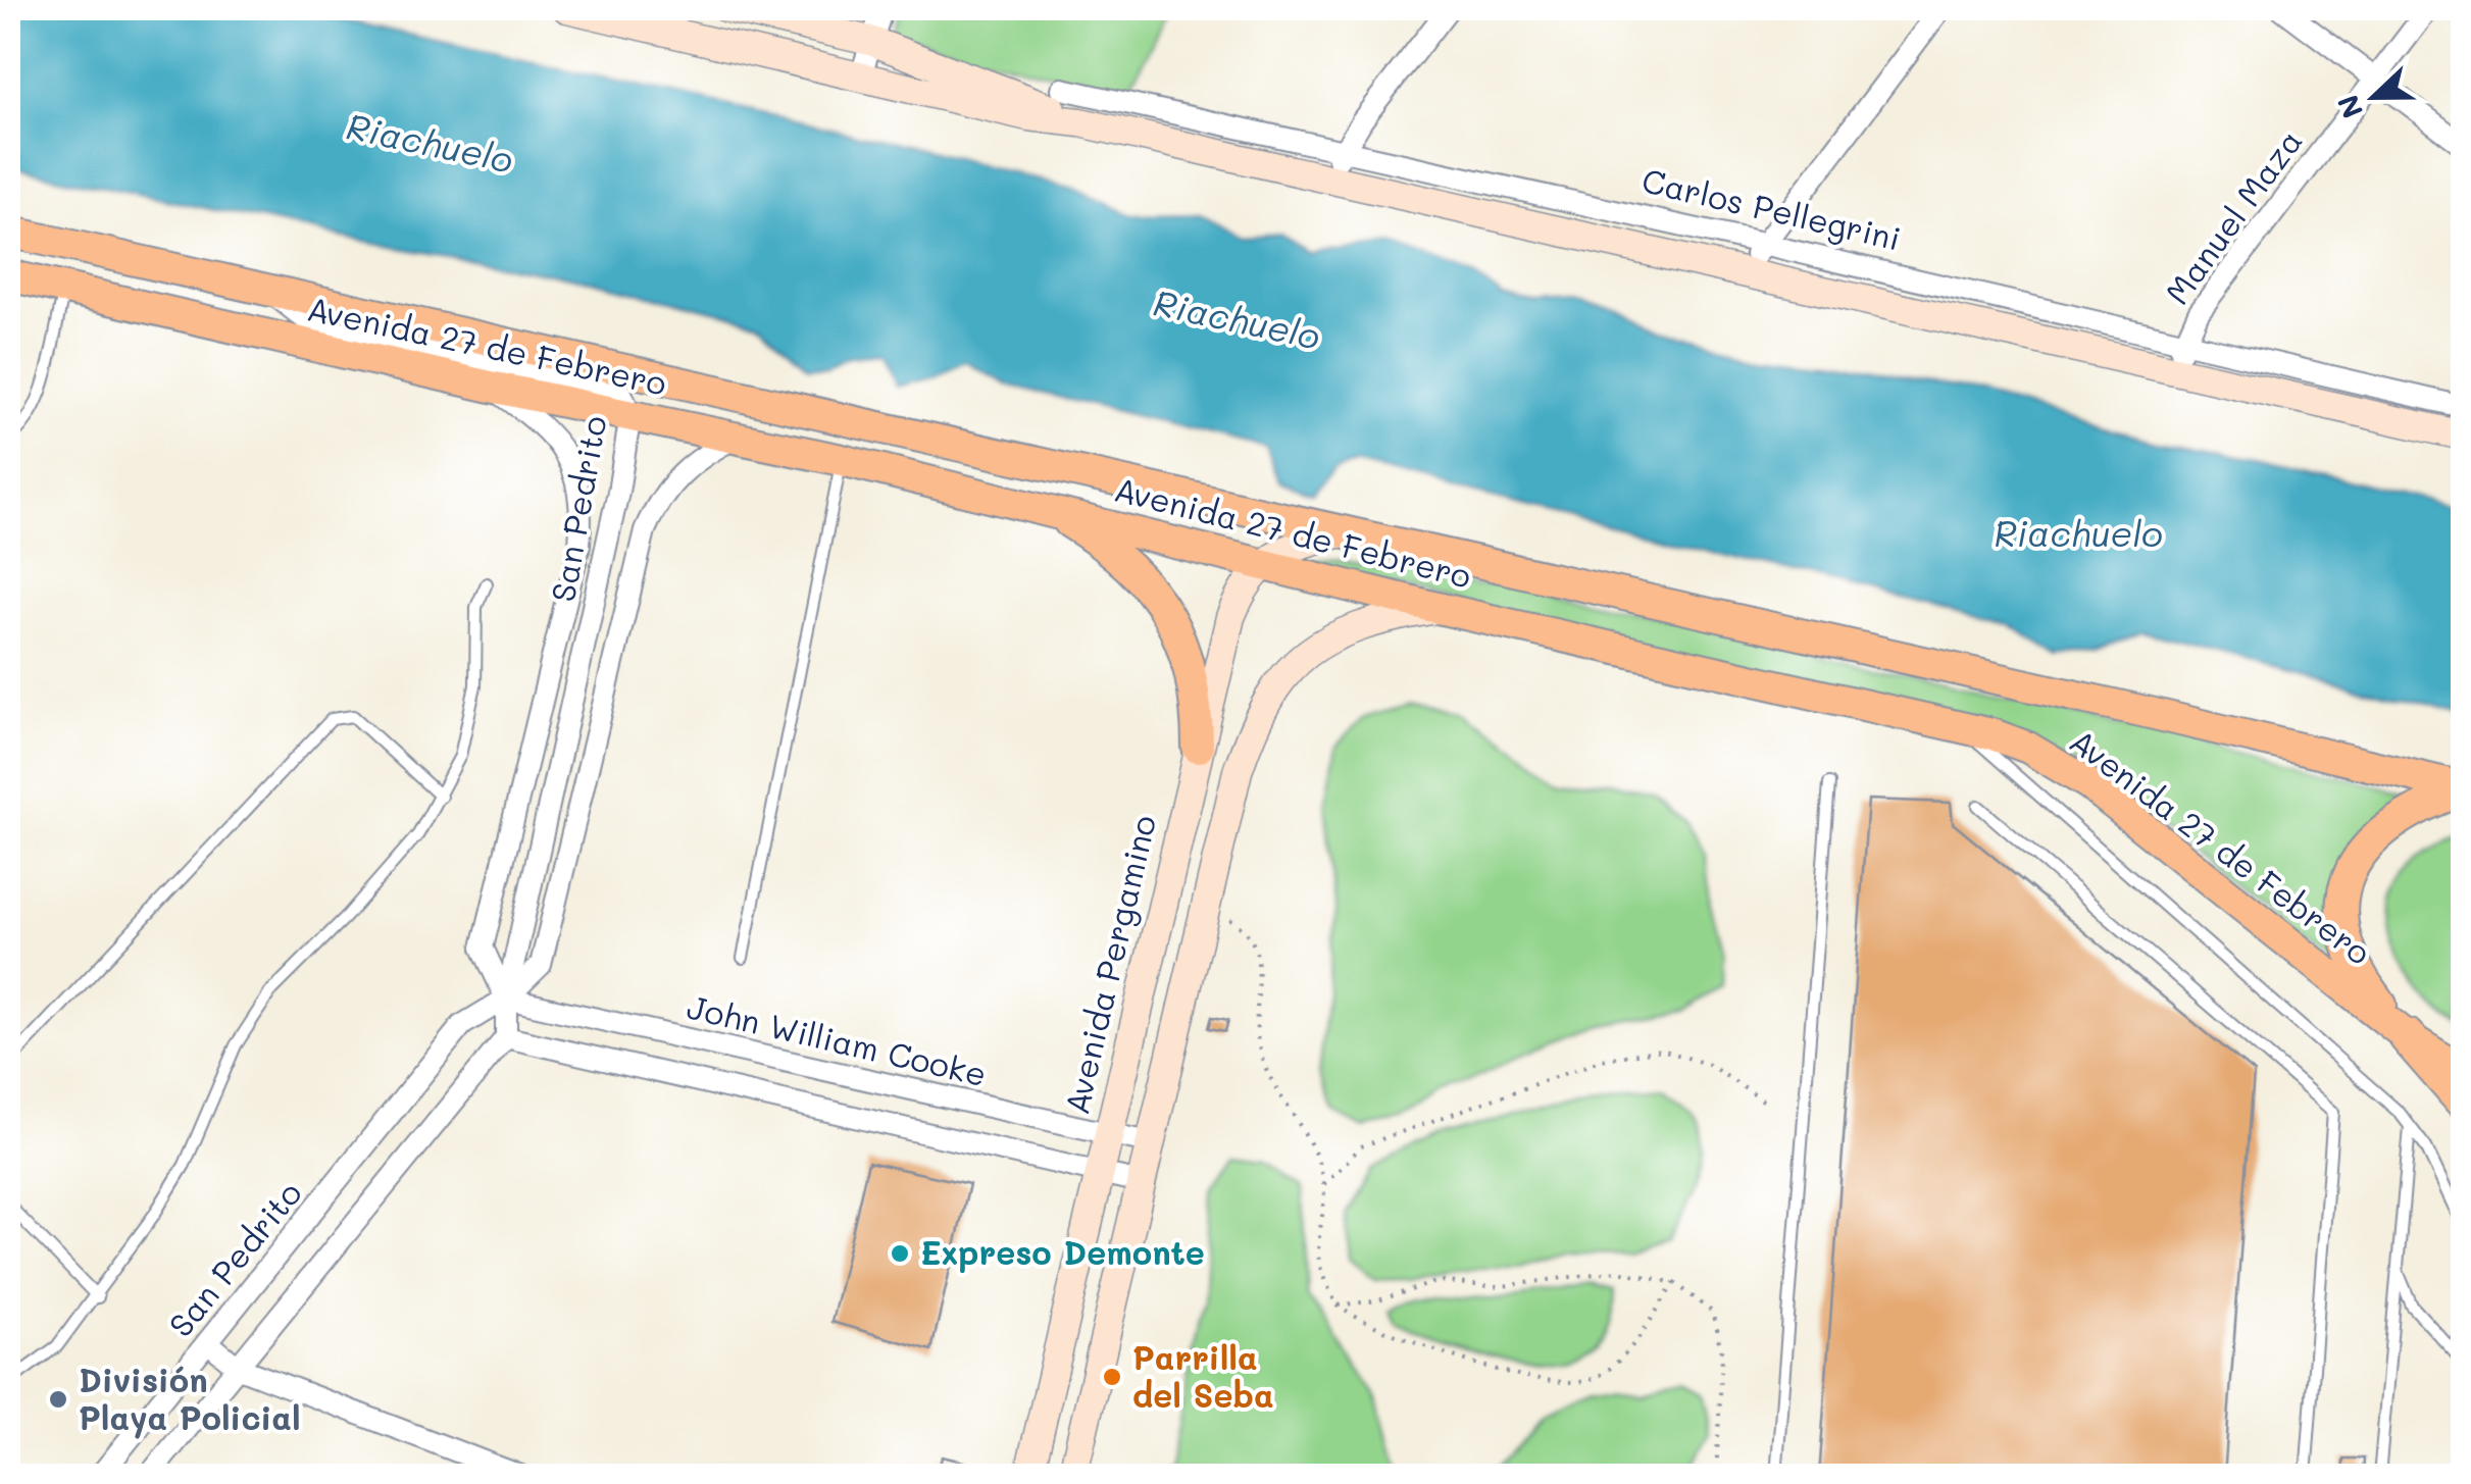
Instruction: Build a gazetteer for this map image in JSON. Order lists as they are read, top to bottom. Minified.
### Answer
{"streets":{"main road":["Avenida 27 de Febrero","Avenida Pergamino"],"street":["Carlos Pellegrini","Manuel Maza","San Pedrito","John William Cooke"]},"crossings":[["Carlos Pellegrini","Manuel Maza"],["Avenida 27 de Febrero","San Pedrito"],["Avenida 27 de Febrero","Avenida Pergamino"],["San Pedrito","John William Cooke"],["Avenida Pergamino","John William Cooke"]],"water":["Riachuelo"],"places":["Expreso Demonte","Parrilla del Seba","División Playa Policial"],"north":"left"}
